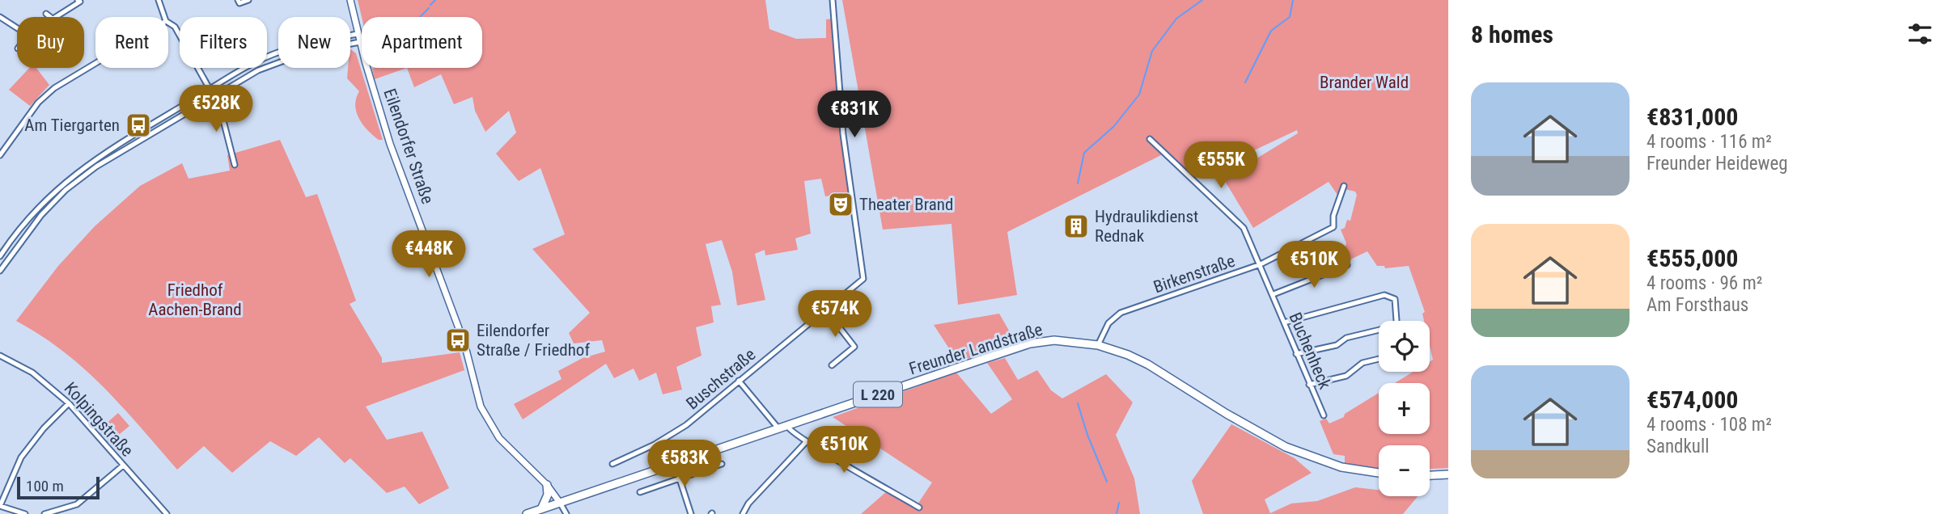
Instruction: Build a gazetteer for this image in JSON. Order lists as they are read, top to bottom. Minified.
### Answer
{"streets":{"main road":["Freunder Landstraße","L 220"],"street":["Eilendorfer Straße","Birkenstraße","Buchenheck","Buschstraße","Kolpingstraße"]},"crossings":[["Eilendorfer Straße","Freunder Landstraße"],["Birkenstraße","Freunder Landstraße"],["Birkenstraße","Buchenheck"]],"parks":["Brander Wald","Friedhof Aachen-Brand"],"places":{"bus stop":["Am Tiergarten","Eilendorfer Straße / Friedhof"],"theatre":["Theater Brand"],"building":["Hydraulikdienst Rednak"]},"scale_bar":"100 m","page":{"heading":"8 homes","chip":["Buy","Rent","Filters","New","Apartment"],"list":[{"name":"€831,000","note":"4 rooms · 116 m² · Freunder Heideweg"},{"name":"€555,000","note":"4 rooms · 96 m² · Am Forsthaus"},{"name":"€574,000","note":"4 rooms · 108 m² · Sandkull"}],"price":["€528K","€831K","€555K","€448K","€510K","€574K","€510K","€583K"],"map_buttons":["+","−"],"scale":"100 m"}}
